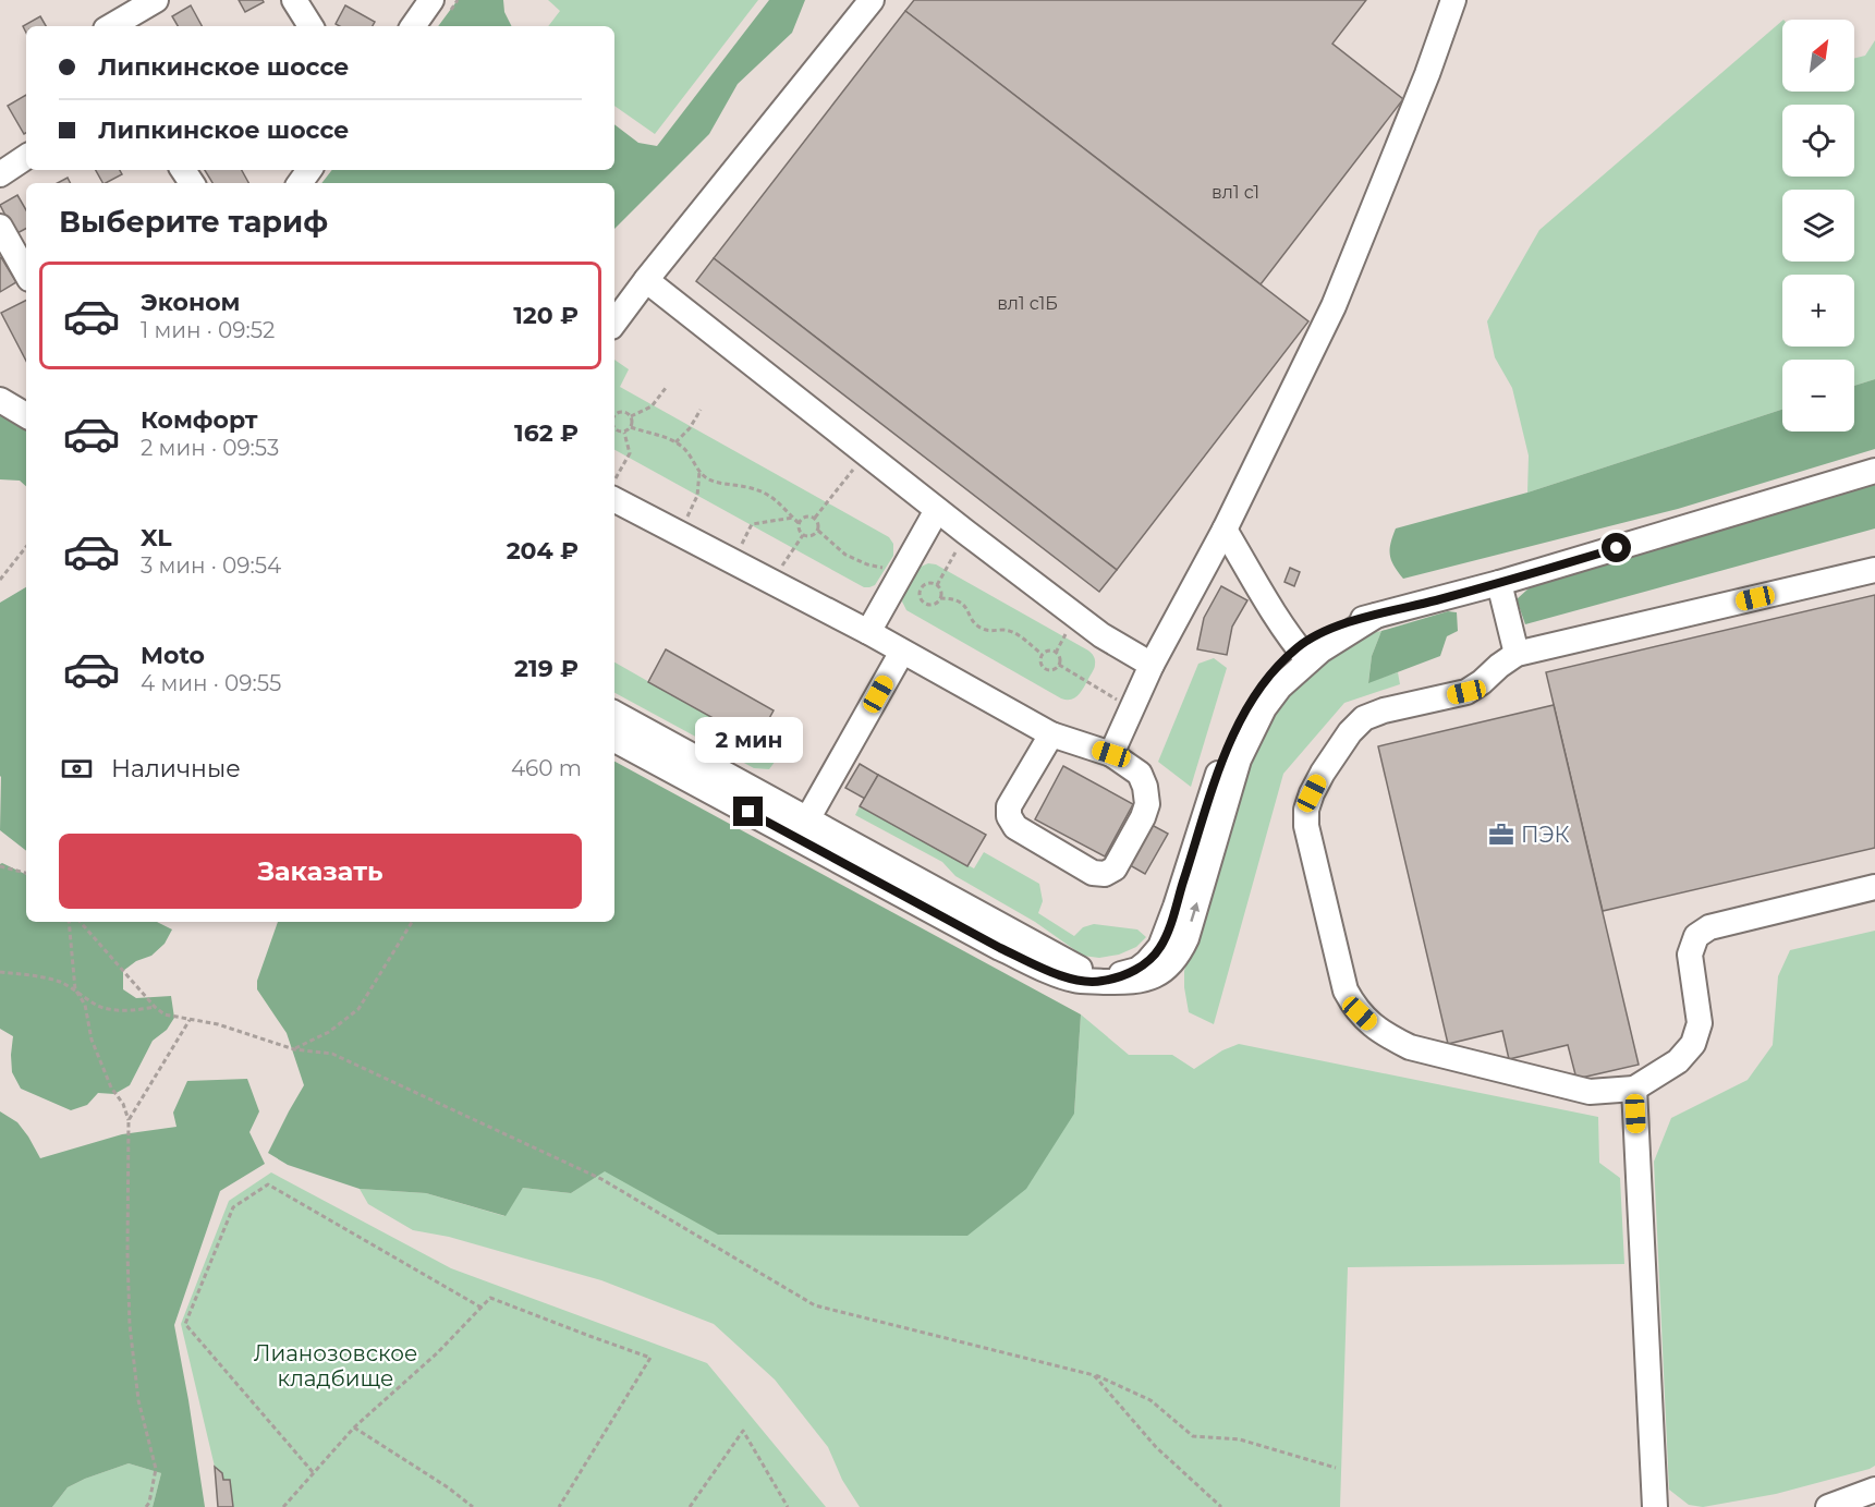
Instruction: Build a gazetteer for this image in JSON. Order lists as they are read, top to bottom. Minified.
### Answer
{"parks":["Лианозовское кладбище"],"places":{"office":["ПЭК"]},"house_numbers":["вл1 с1","вл1 с1Б"],"north":"top right","page":{"map_buttons":["+","−"],"banner":["Липкинское шоссе","Липкинское шоссе"],"heading":"Выберите тариф","list":[{"name":"Эконом","note":"1 мин · 09:52","value":"120 ₽"},{"name":"Комфорт","note":"2 мин · 09:53","value":"162 ₽"},{"name":"XL","note":"3 мин · 09:54","value":"204 ₽"},{"name":"Moto","note":"4 мин · 09:55","value":"219 ₽"}],"bubble":"2 мин","pay":["Наличные","460 m"],"buttons":"Заказать"}}
